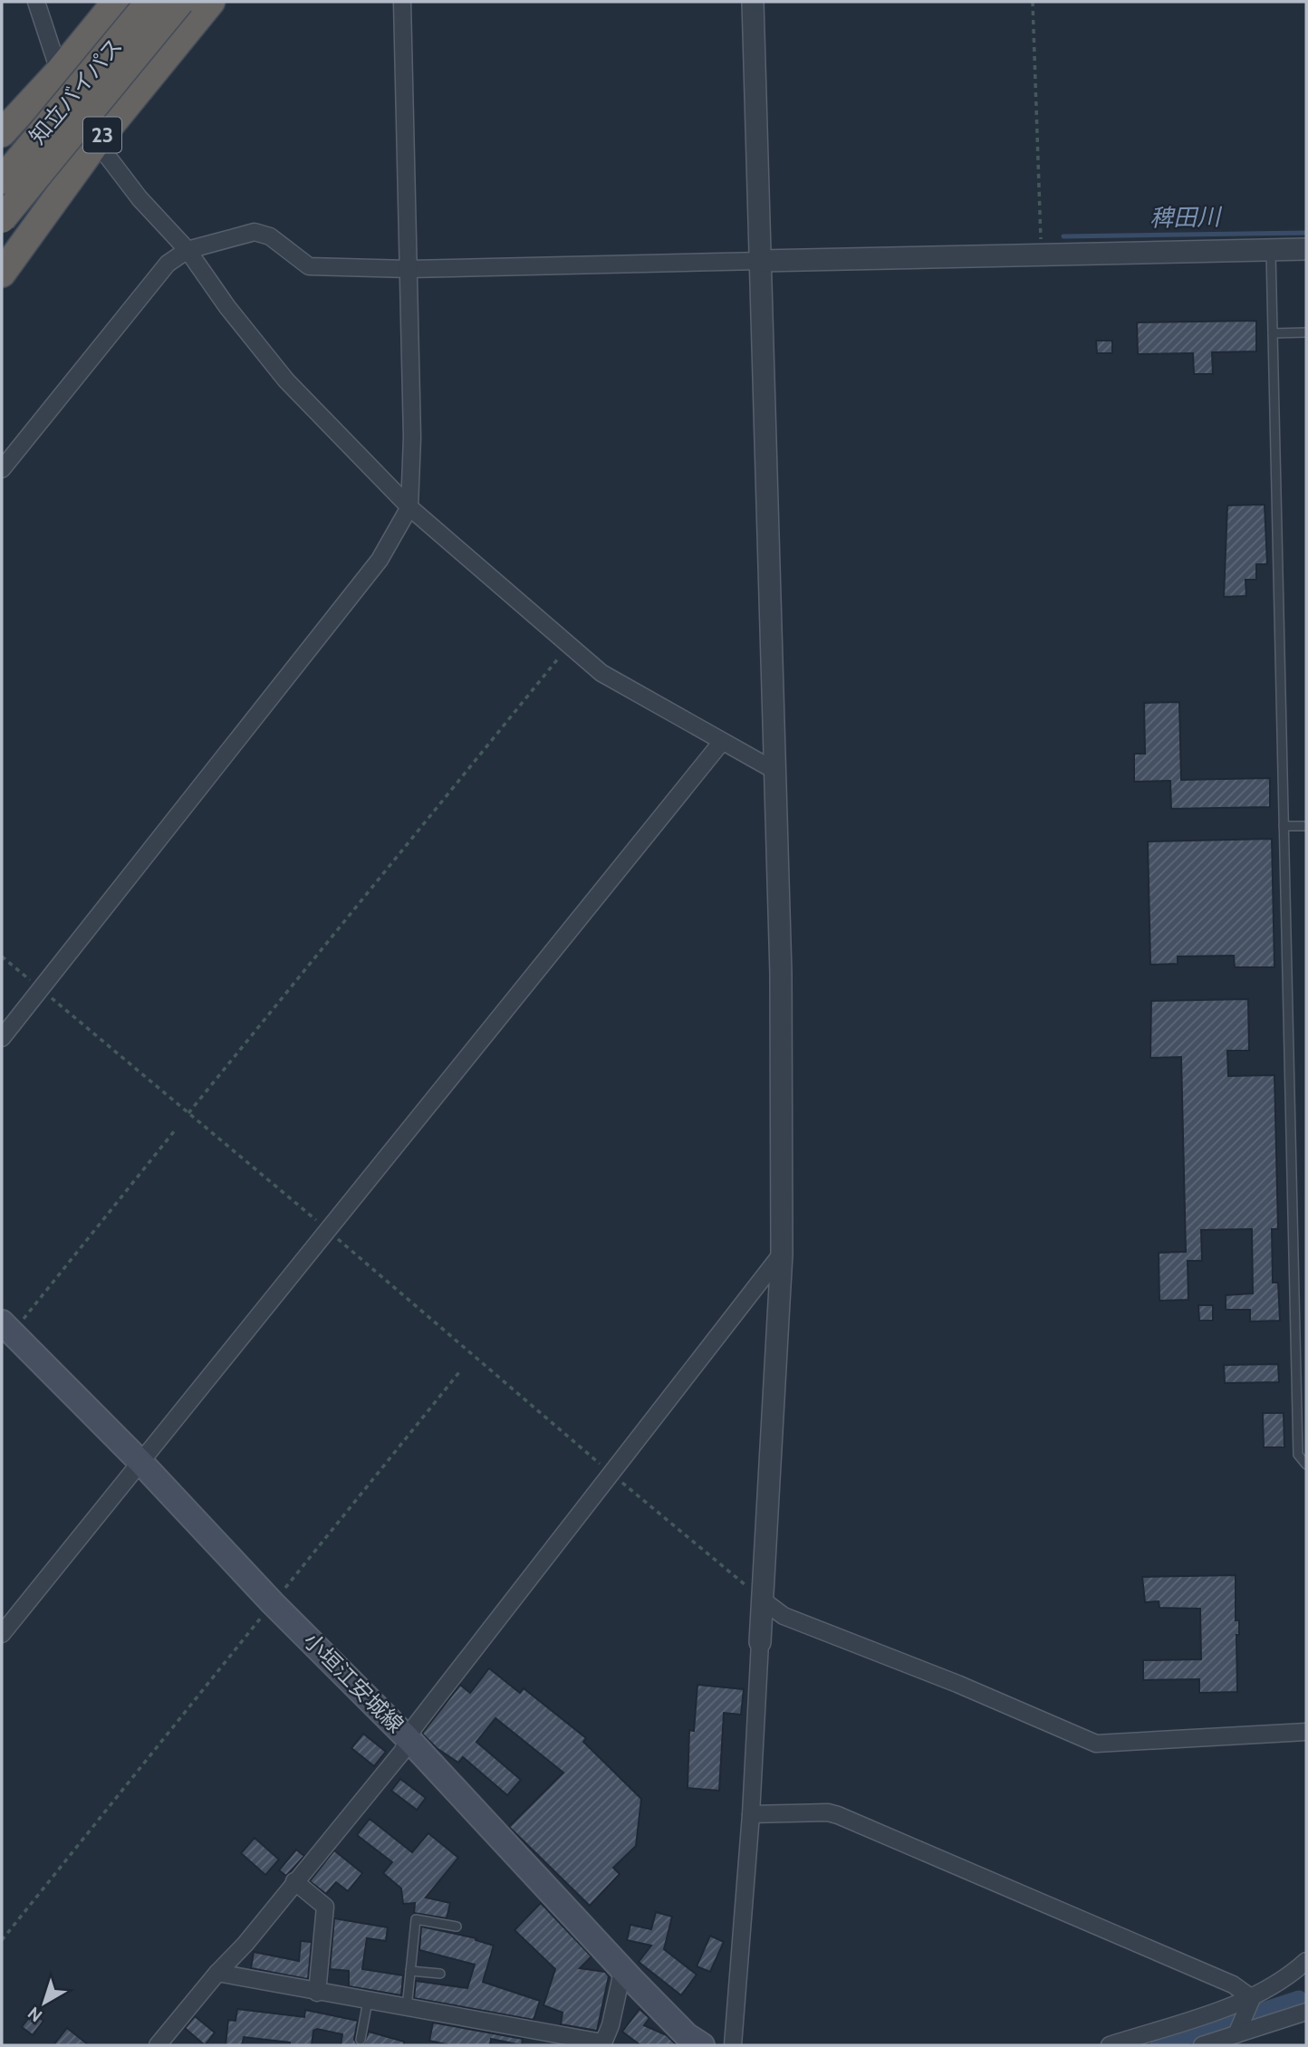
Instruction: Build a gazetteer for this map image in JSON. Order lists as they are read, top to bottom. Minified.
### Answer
{"streets":{"highway":["知立バイパス","23"],"main road":["小垣江安城線"]},"crossings":[["知立バイパス","23"]],"water":["稗田川"],"north":"bottom left"}
